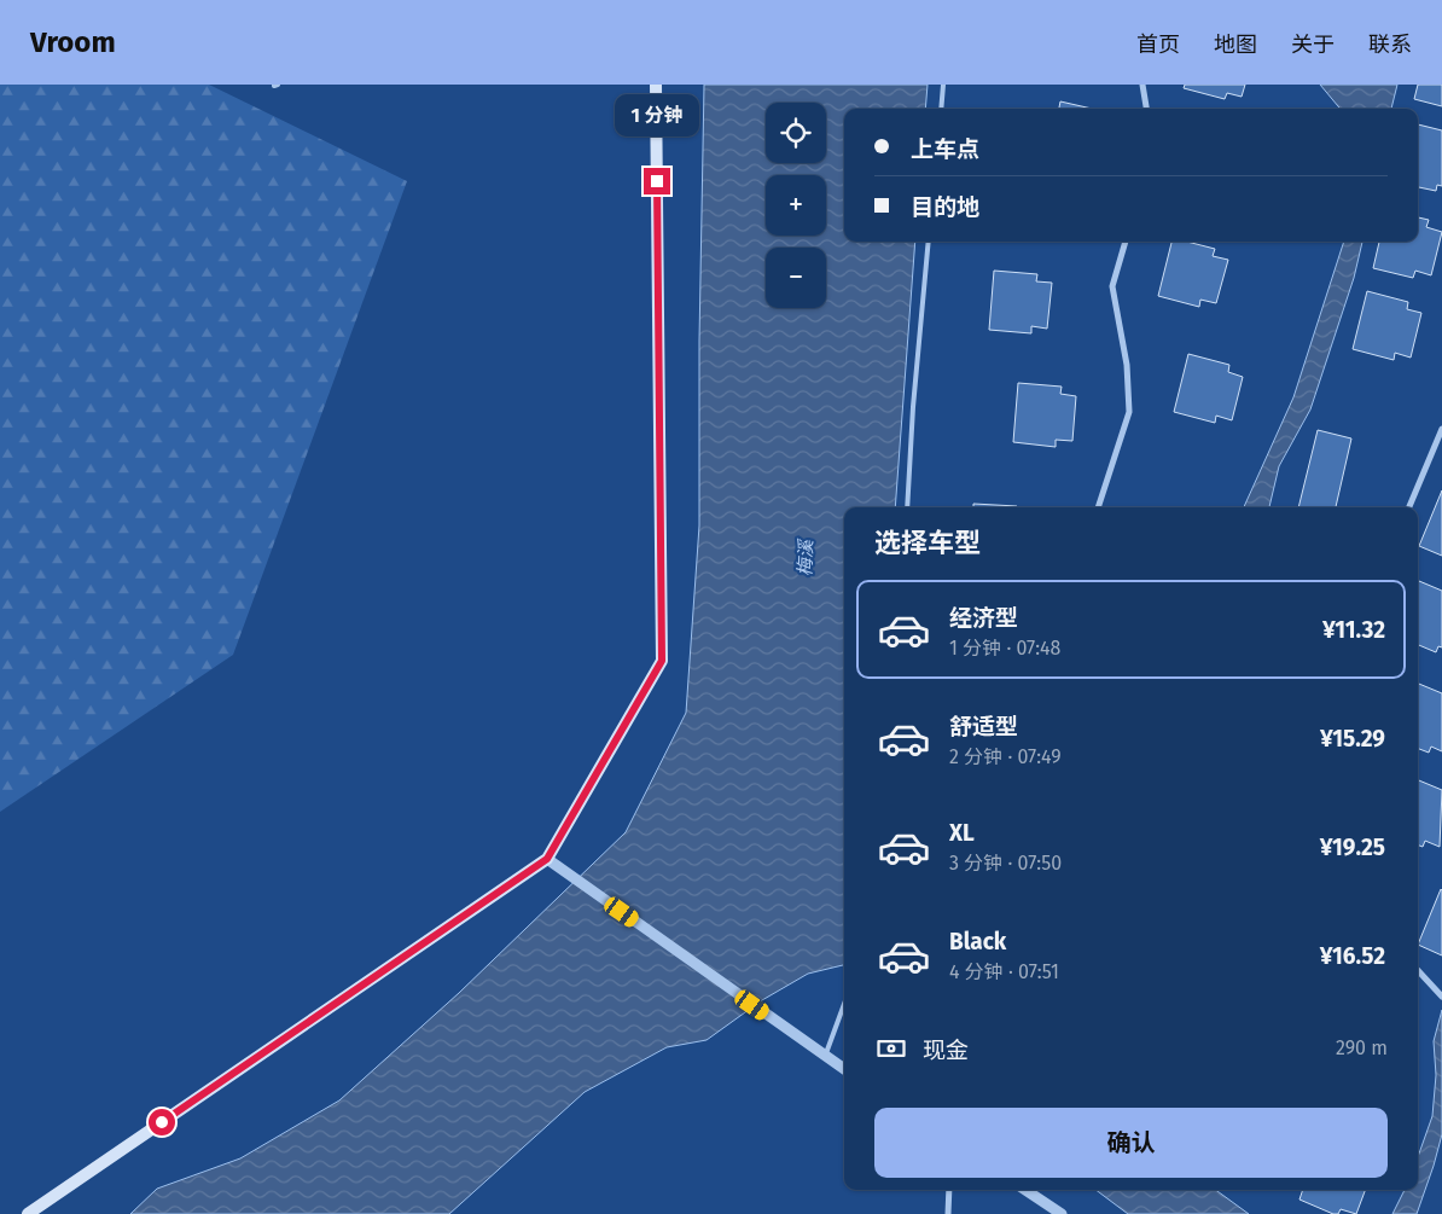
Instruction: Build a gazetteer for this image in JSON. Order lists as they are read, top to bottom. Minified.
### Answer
{"water":["梅溪"],"page":{"header":"Vroom","nav":["首页","地图","关于","联系"],"bubble":"1 分钟","map_buttons":["+","−"],"banner":["上车点","目的地"],"heading":"选择车型","list":[{"name":"经济型","note":"1 分钟 · 07:48","value":"¥11.32"},{"name":"舒适型","note":"2 分钟 · 07:49","value":"¥15.29"},{"name":"XL","note":"3 分钟 · 07:50","value":"¥19.25"},{"name":"Black","note":"4 分钟 · 07:51","value":"¥16.52"}],"pay":["现金","290 m"],"buttons":"确认"}}
